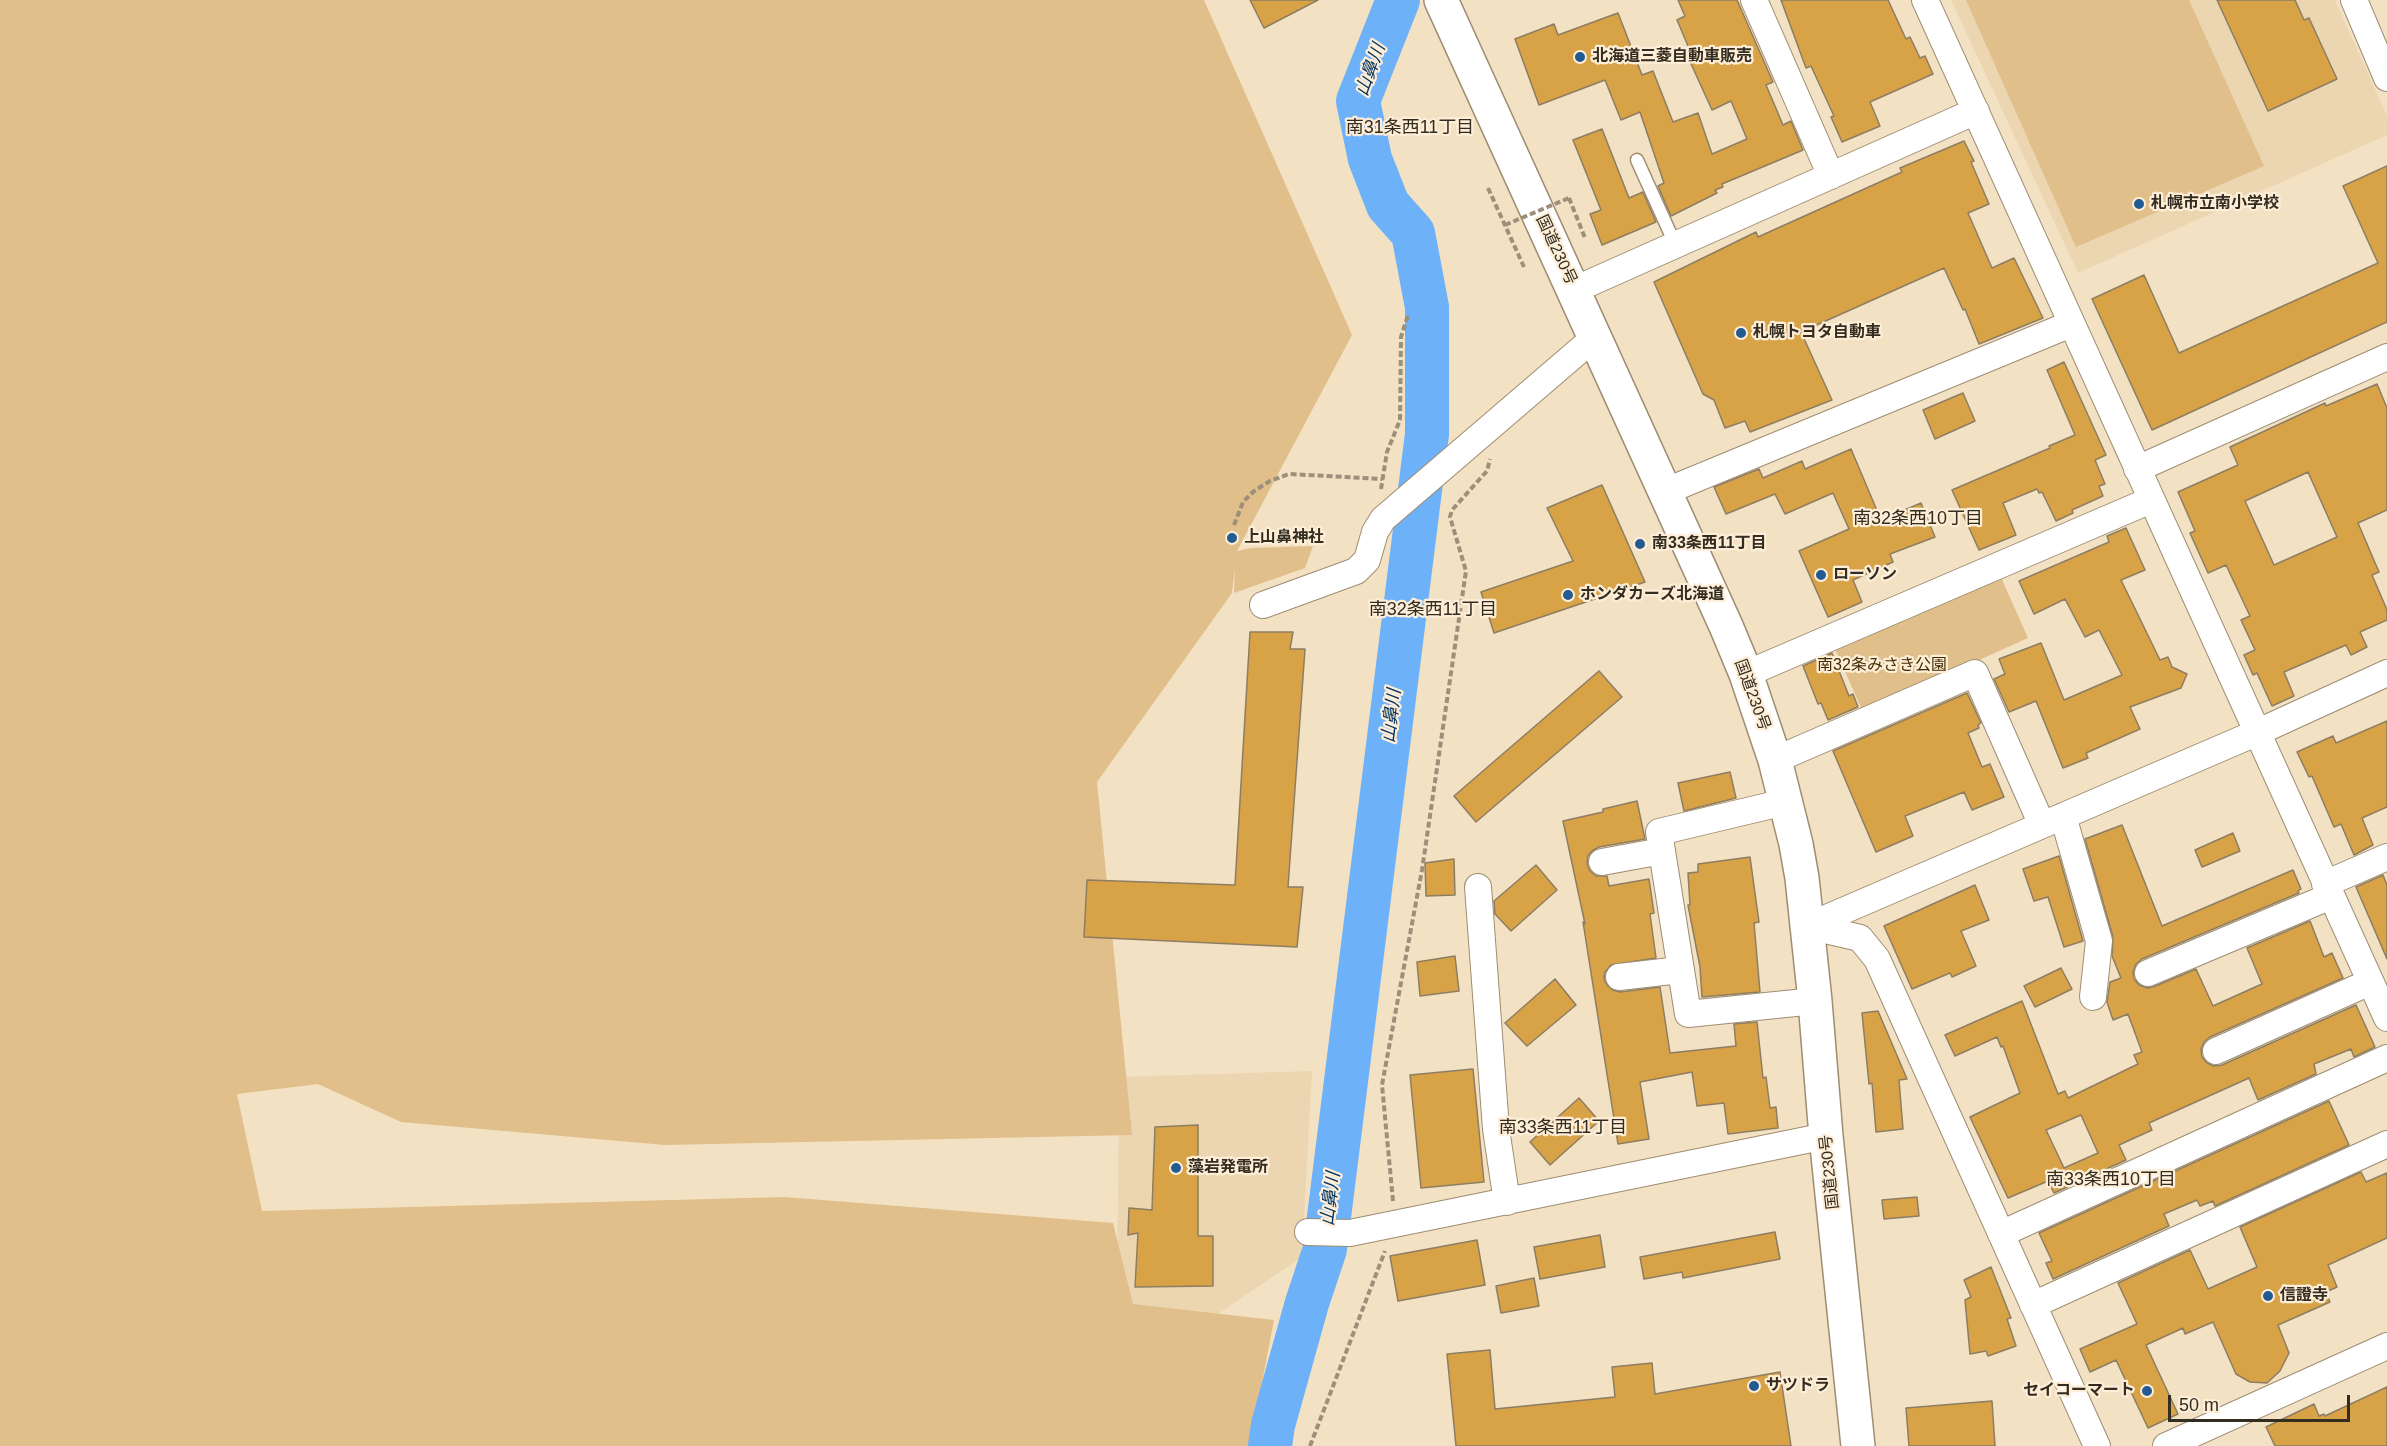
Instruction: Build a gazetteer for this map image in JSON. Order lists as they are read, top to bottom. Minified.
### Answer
{"streets":{"highway":["国道230号"]},"districts":["南31条西11丁目","南32条西10丁目","南32条西11丁目","南33条西11丁目","南33条西10丁目"],"water":["山鼻川"],"parks":["南32条みさき公園"],"places":["北海道三菱自動車販売","札幌市立南小学校","札幌トヨタ自動車","上山鼻神社","南33条西11丁目","ローソン","ホンダカーズ北海道","藻岩発電所","信證寺","サツドラ","セイコーマート"],"scale_bar":"50 m"}
